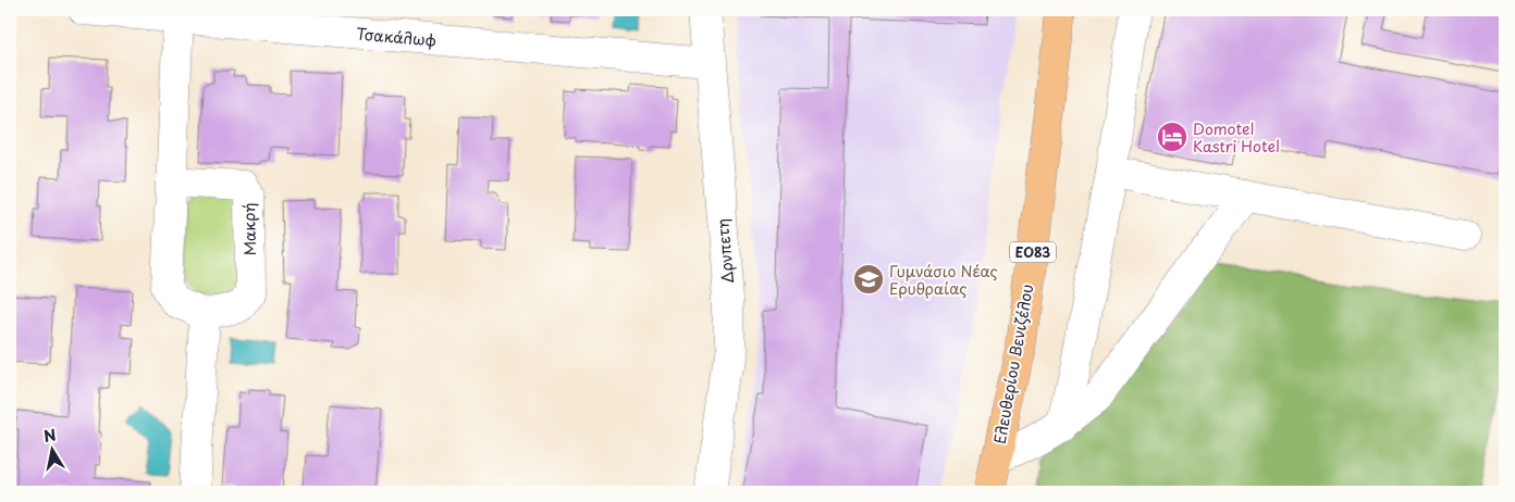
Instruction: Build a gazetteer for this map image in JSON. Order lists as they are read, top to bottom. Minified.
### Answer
{"streets":{"main road":["ΕΟ83","Ελευθερίου Βενιζέλου"],"street":["Τσακάλωφ","Μακρή","Δρνπετη"]},"crossings":[["Τσακάλωφ","Δρνπετη"]],"places":{"hotel":["Domotel Kastri Hotel"],"school or university":["Γυμνάσιο Νέας Ερυθραίας"]},"north":"top"}
